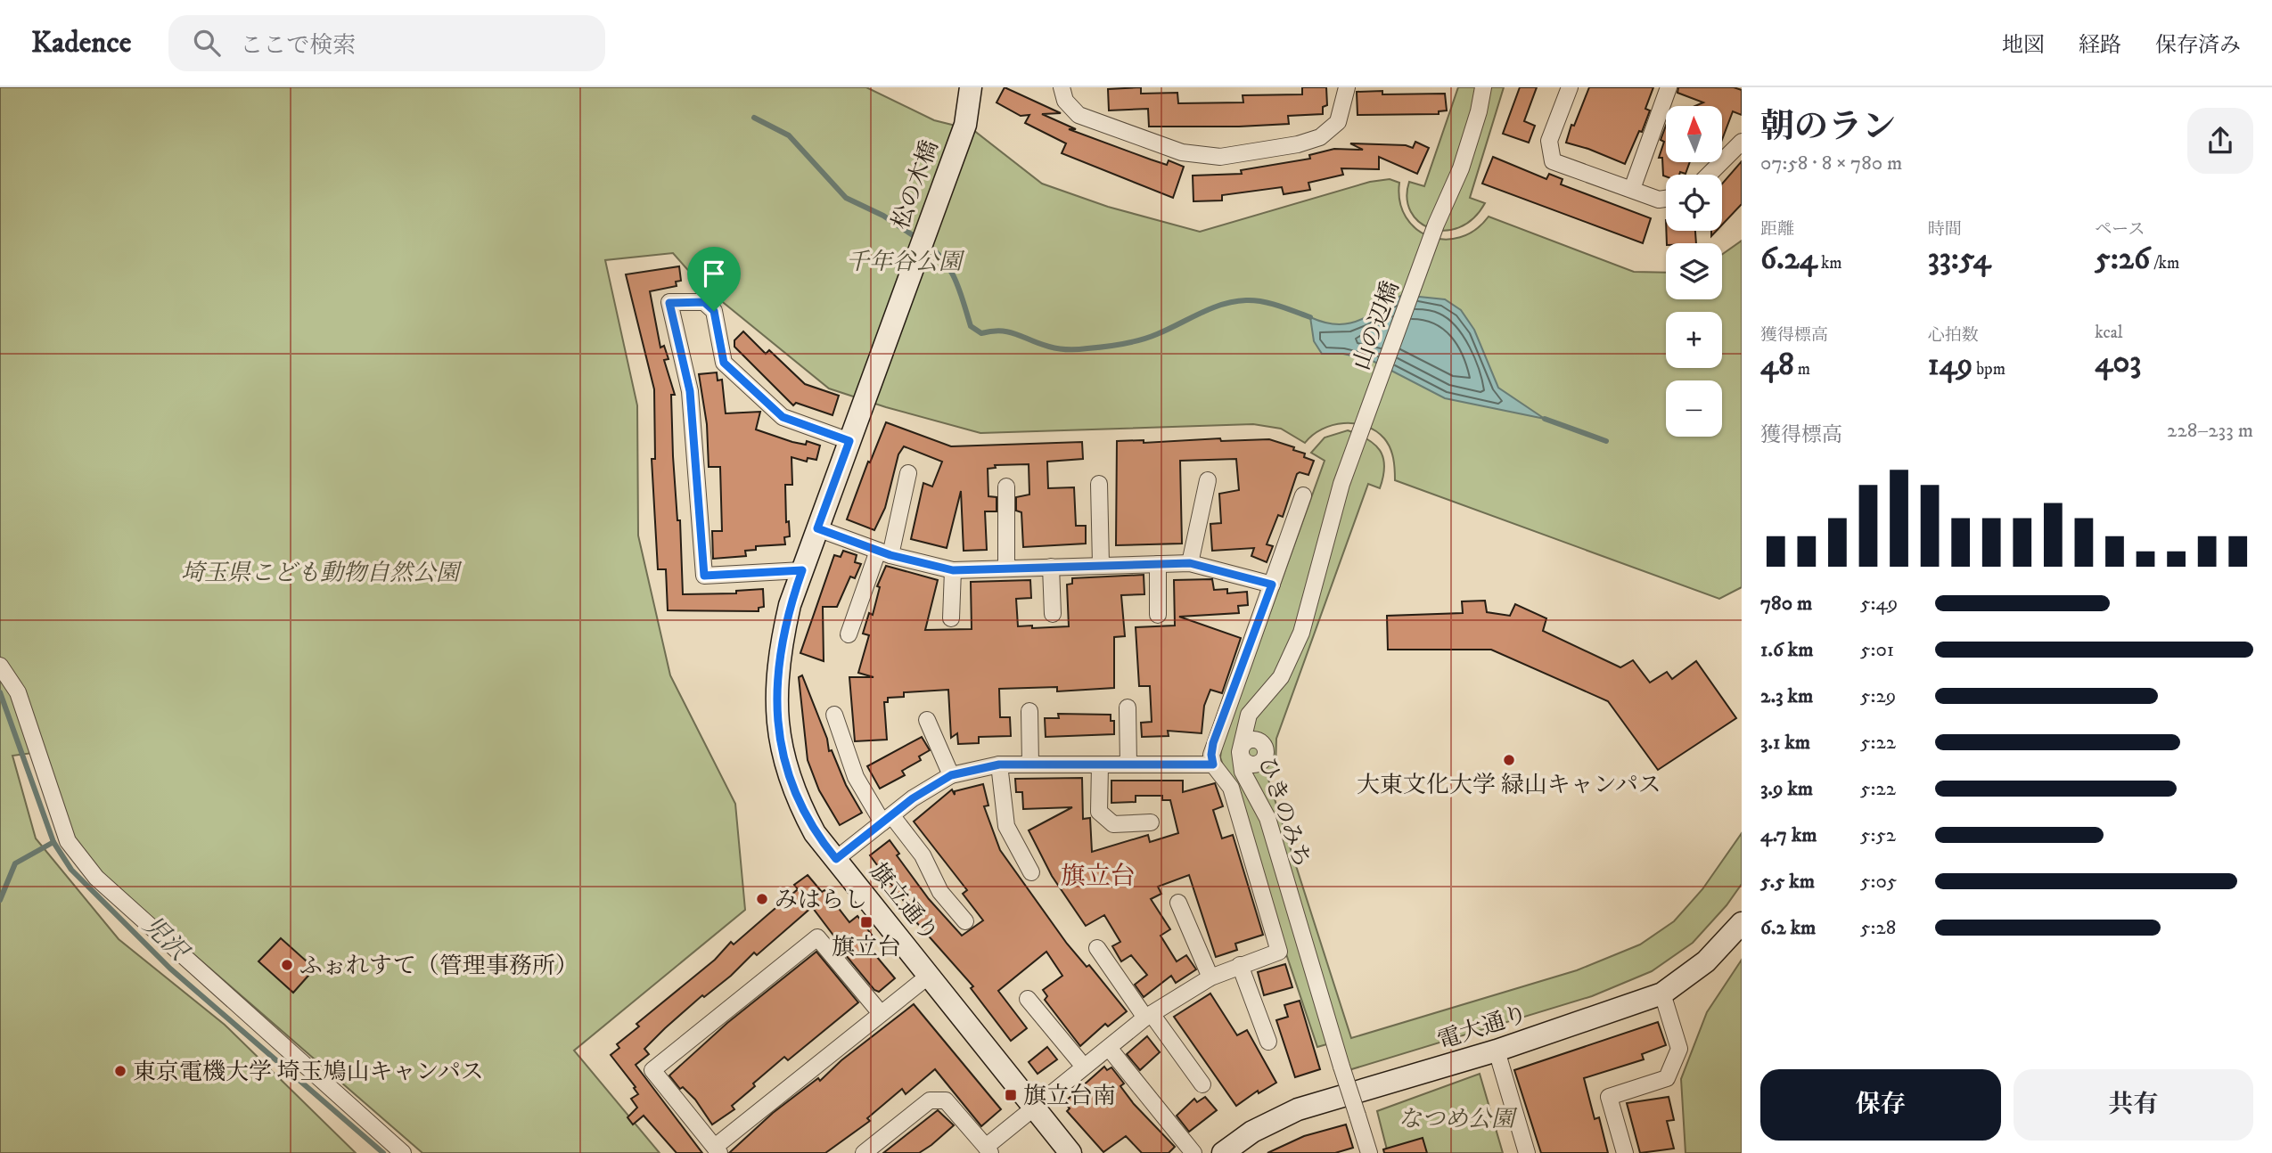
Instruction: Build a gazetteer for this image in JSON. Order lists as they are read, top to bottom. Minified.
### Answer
{"streets":{"street":["松の木橋","山の辺橋","ひきのみち","旗立通り","電大通り"]},"crossings":[["松の木橋","旗立通り"],["山の辺橋","ひきのみち"]],"districts":["旗立台"],"water":["児沢"],"parks":["千年谷公園","埼玉県こども動物自然公園","なつめ公園"],"places":{"other":["大東文化大学 緑山キャンパス","みはらし","ふぉれすて（管理事務所）","東京電機大学 埼玉鳩山キャンパス"],"transit":["旗立台","旗立台南"]},"north":"top","page":{"header":"Kadence","search":"ここで検索","nav":["地図","経路","保存済み"],"heading":["朝のラン","07:58 · 8 × 780 m"],"map_buttons":["+","−"],"stats":[["距離","6.24 km"],["時間","33:54"],["ペース","5:26 /km"],["獲得標高","48 m"],["心拍数","149 bpm"],["kcal","403"]],"chart":["獲得標高","228–233 m"],"list":[{"name":"780 m","note":"5:49"},{"name":"1.6 km","note":"5:01"},{"name":"2.3 km","note":"5:29"},{"name":"3.1 km","note":"5:22"},{"name":"3.9 km","note":"5:22"},{"name":"4.7 km","note":"5:52"},{"name":"5.5 km","note":"5:05"},{"name":"6.2 km","note":"5:28"}],"buttons":["保存","共有"]}}
